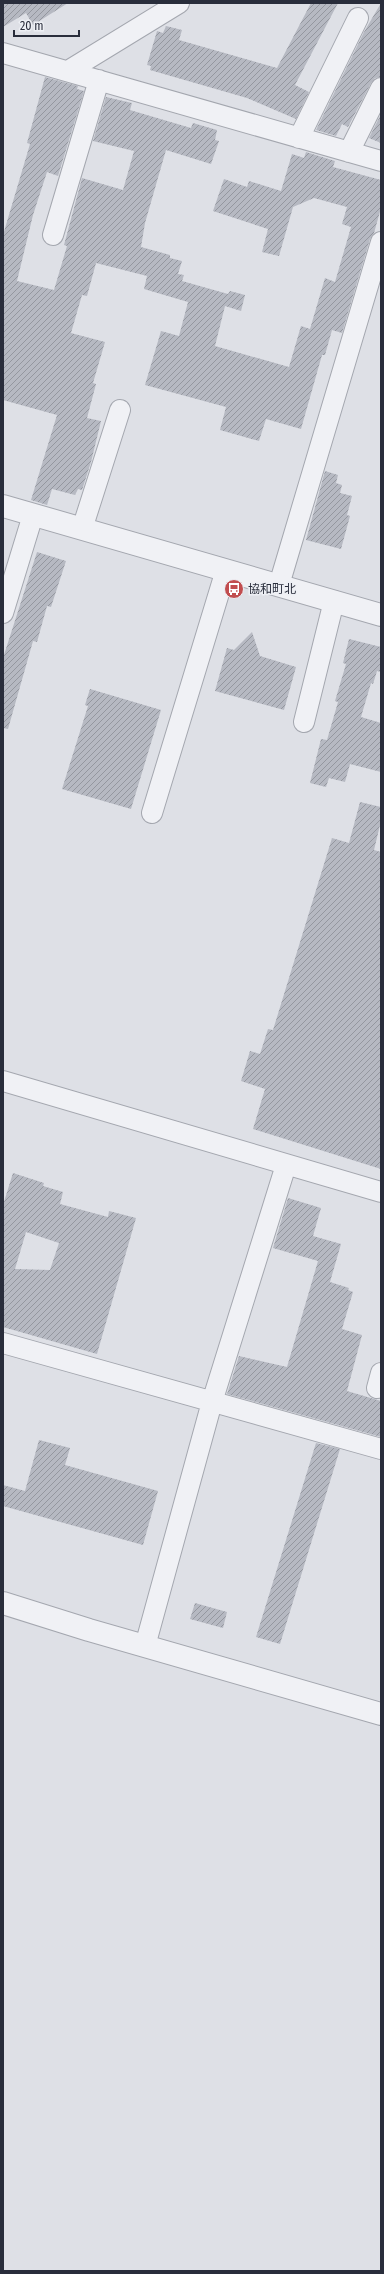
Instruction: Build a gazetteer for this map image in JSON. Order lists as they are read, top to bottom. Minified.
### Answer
{"places":{"bus stop":["協和町北"]},"scale_bar":"20 m"}
